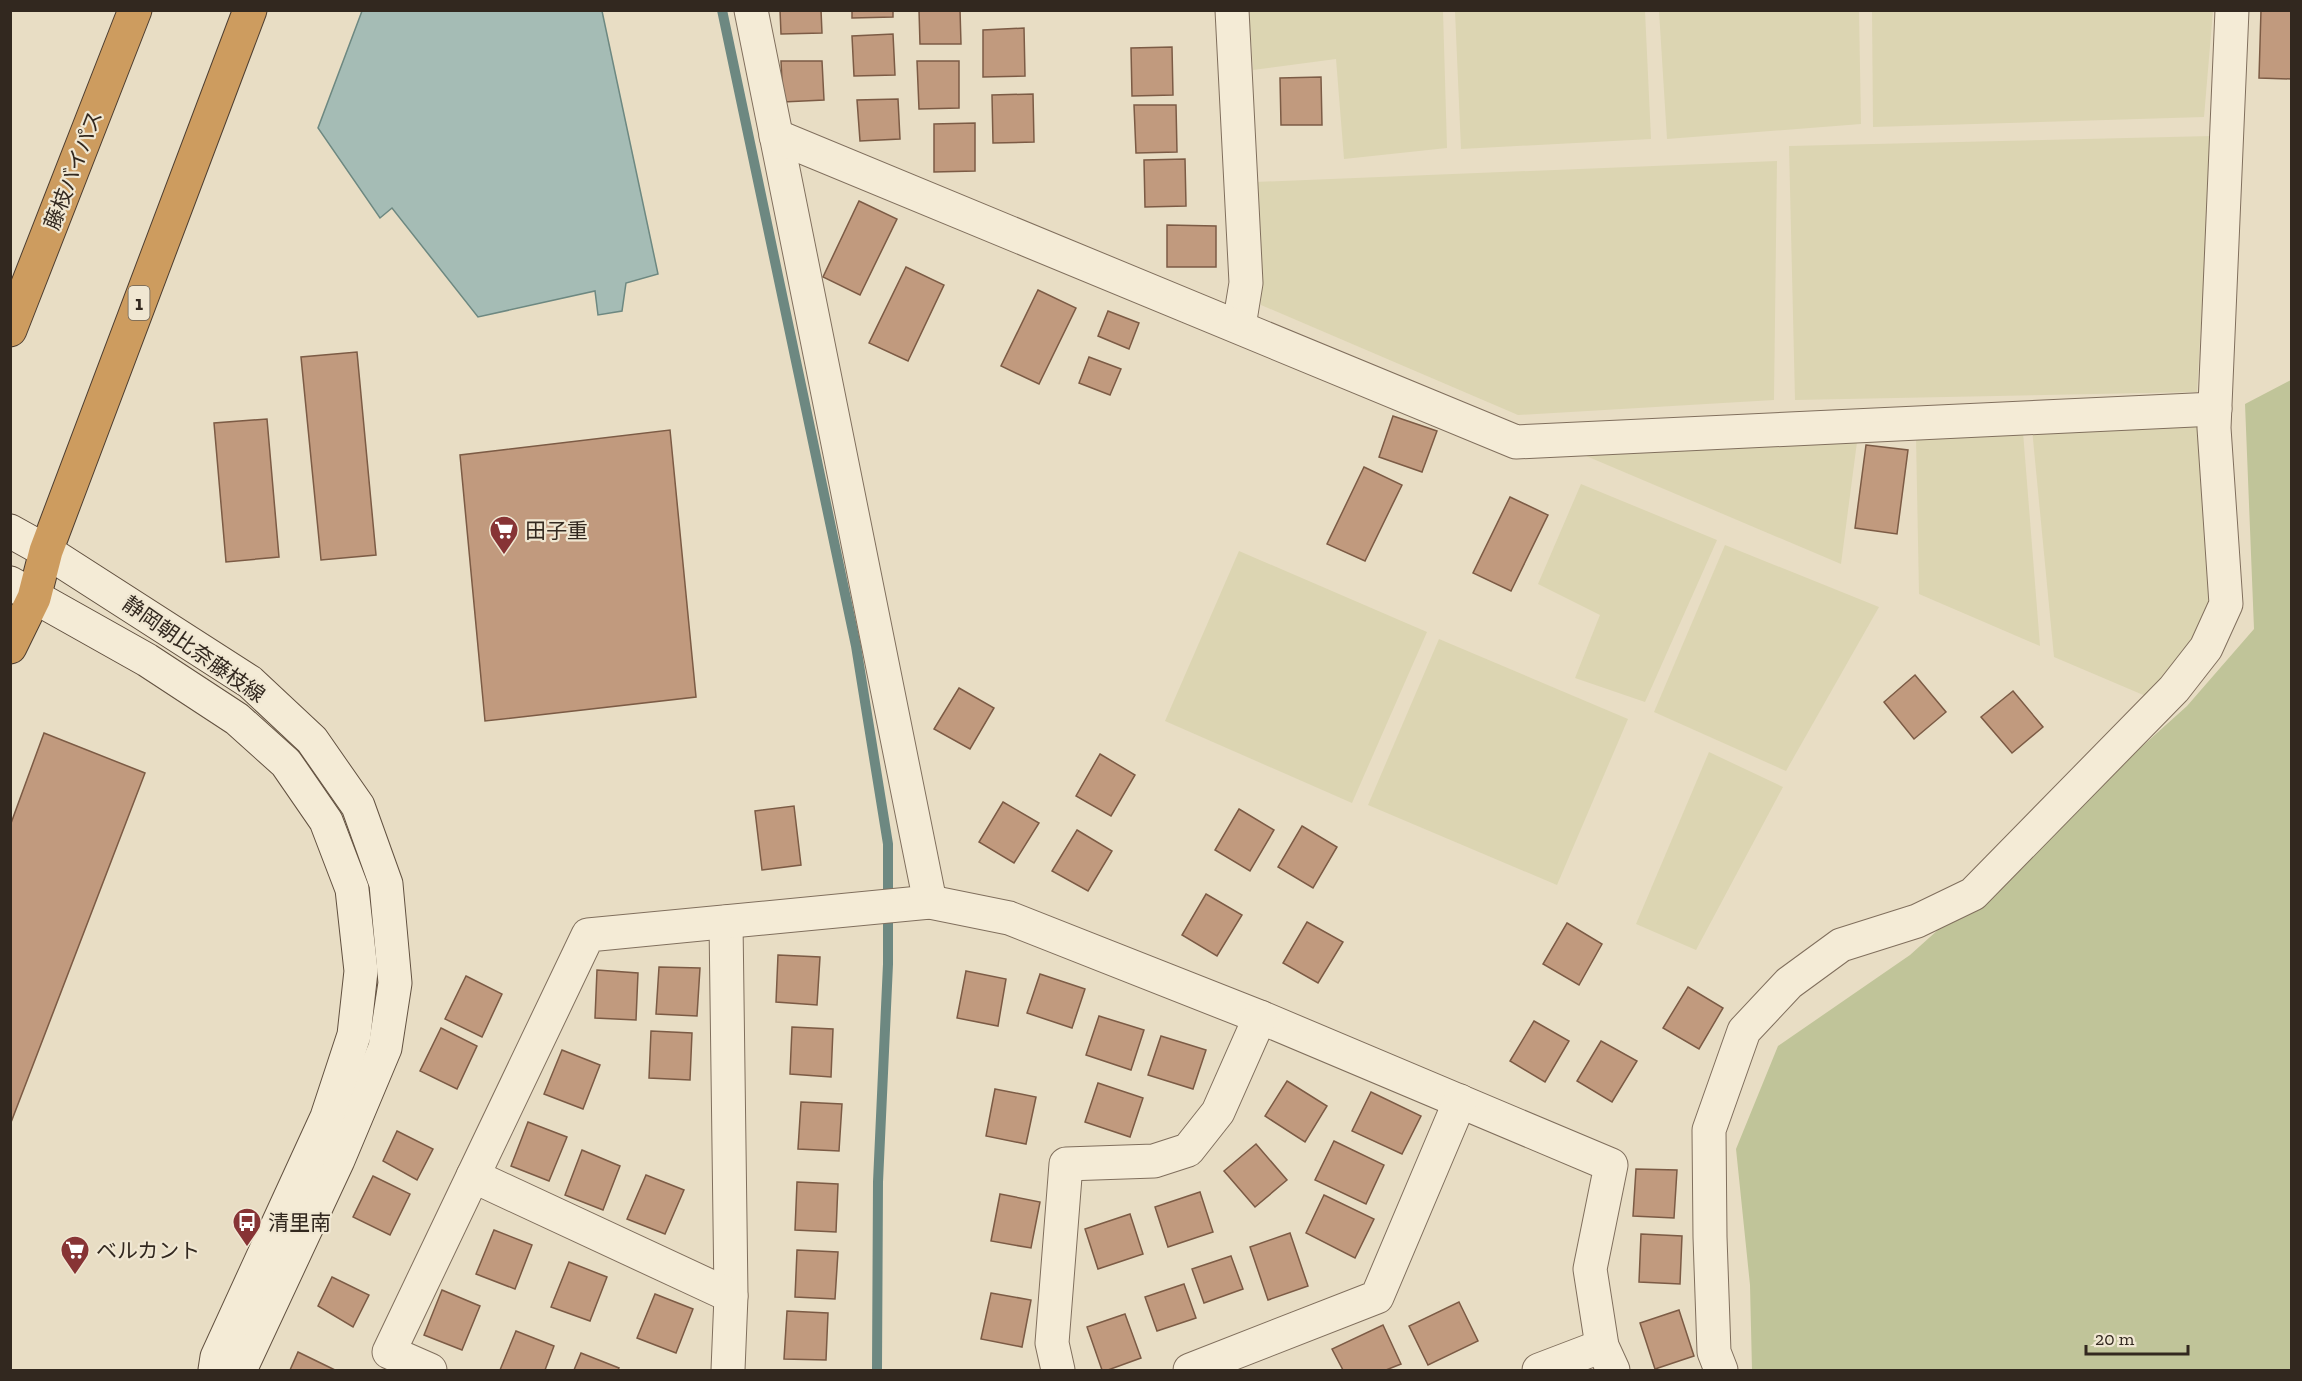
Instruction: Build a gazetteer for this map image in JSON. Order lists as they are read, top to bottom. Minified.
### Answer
{"streets":{"highway":["藤枝バイパス","1"],"street":["静岡朝比奈藤枝線"]},"crossings":[["1","静岡朝比奈藤枝線"]],"places":{"supermarket":["田子重","ベルカント"],"bus stop":["清里南"]},"scale_bar":"20 m"}
